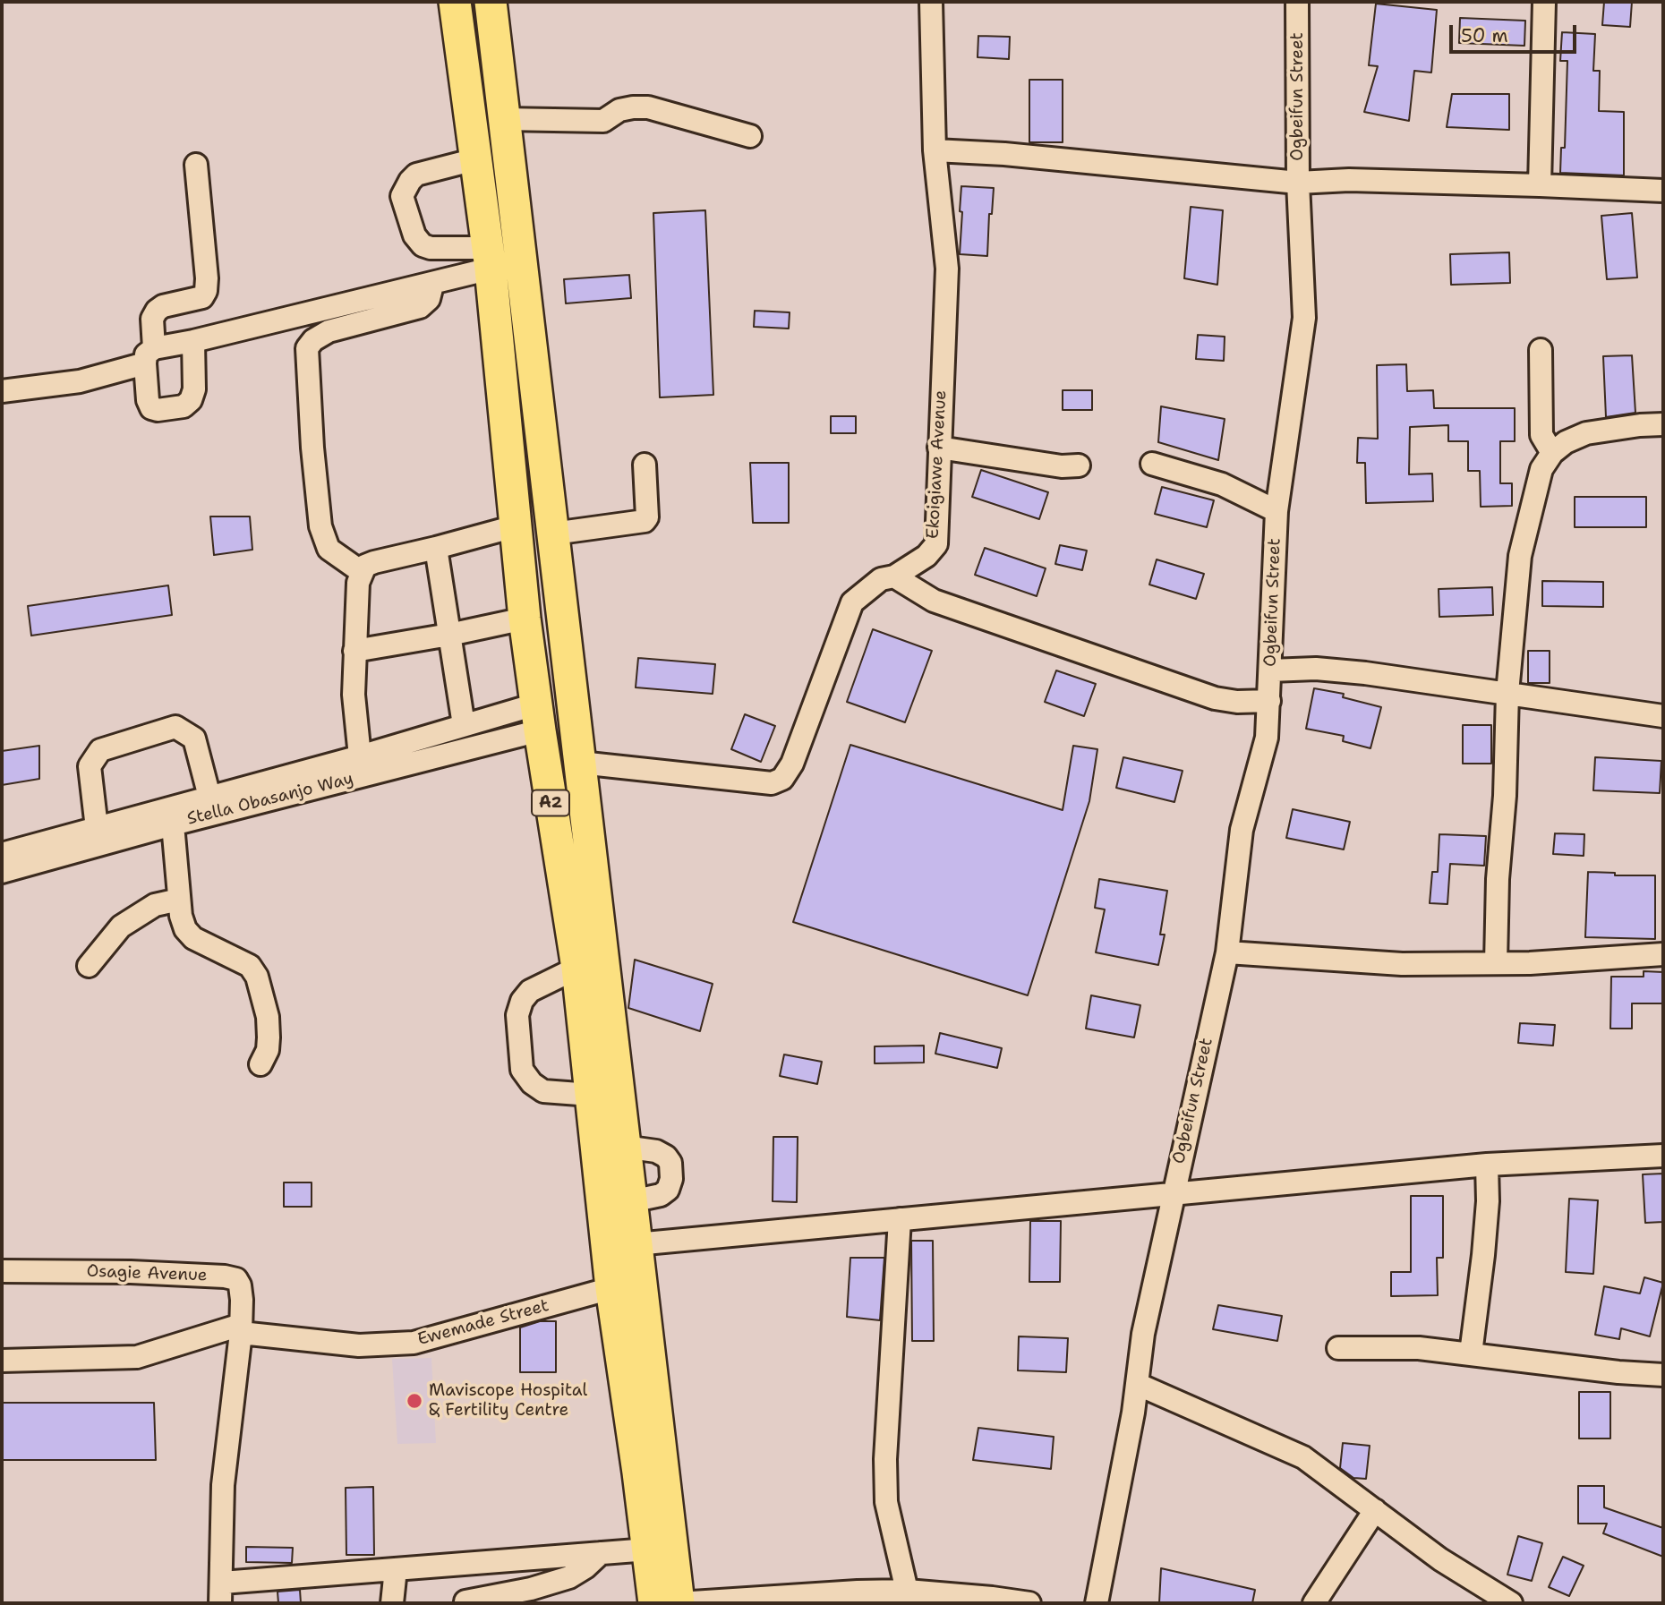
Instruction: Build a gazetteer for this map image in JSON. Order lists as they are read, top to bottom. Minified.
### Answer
{"streets":{"highway":["A2"],"street":["Ogbeifun Street","Ekoigiawe Avenue","Stella Obasanjo Way","Osagie Avenue","Ewemade Street"]},"crossings":[["Ekoigiawe Avenue","A2"],["Stella Obasanjo Way","A2"],["A2","Ewemade Street"],["Osagie Avenue","Ewemade Street"]],"places":["Maviscope Hospital & Fertility Centre"],"scale_bar":"50 m"}
